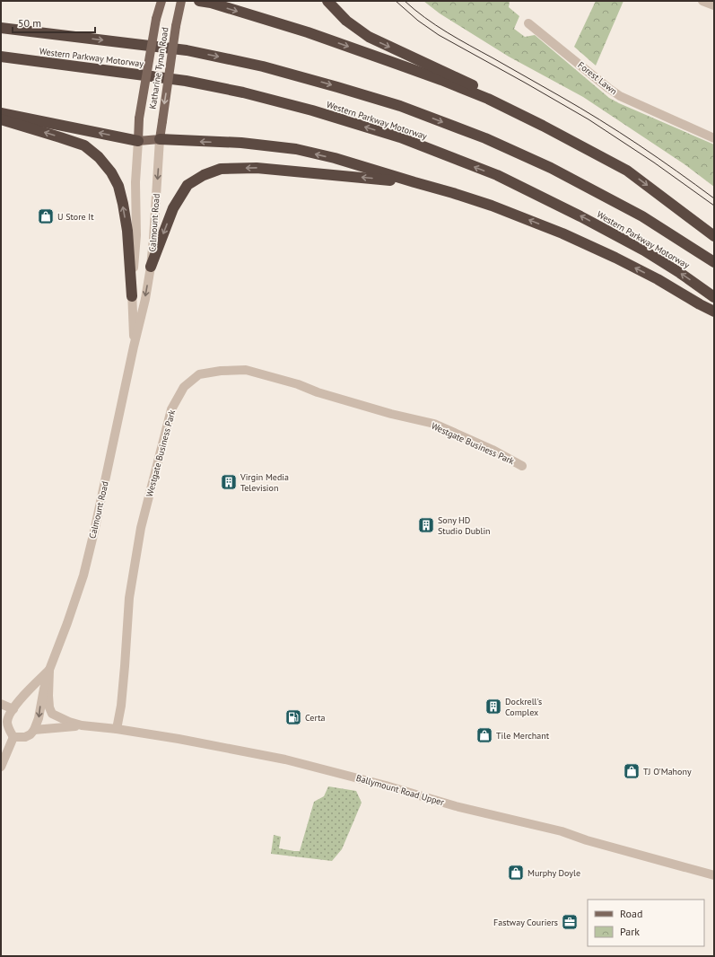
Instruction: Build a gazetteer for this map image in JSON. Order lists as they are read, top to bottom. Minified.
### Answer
{"streets":{"highway":["Western Parkway Motorway"],"main road":["Katharine Tynan Road"],"street":["Forest Lawn","Calmount Road","Westgate Business Park","Ballymount Road Upper"]},"crossings":[["Katharine Tynan Road","Calmount Road"],["Calmount Road","Ballymount Road Upper"],["Westgate Business Park","Ballymount Road Upper"]],"places":{"shop":["U Store It","Tile Merchant","TJ O'Mahony","Murphy Doyle"],"building":["Virgin Media Television","Sony HD Studio Dublin","Dockrell's Complex"],"fuel station":["Certa"],"office":["Fastway Couriers"]},"legend":["Road","Park"],"scale_bar":"50 m"}
